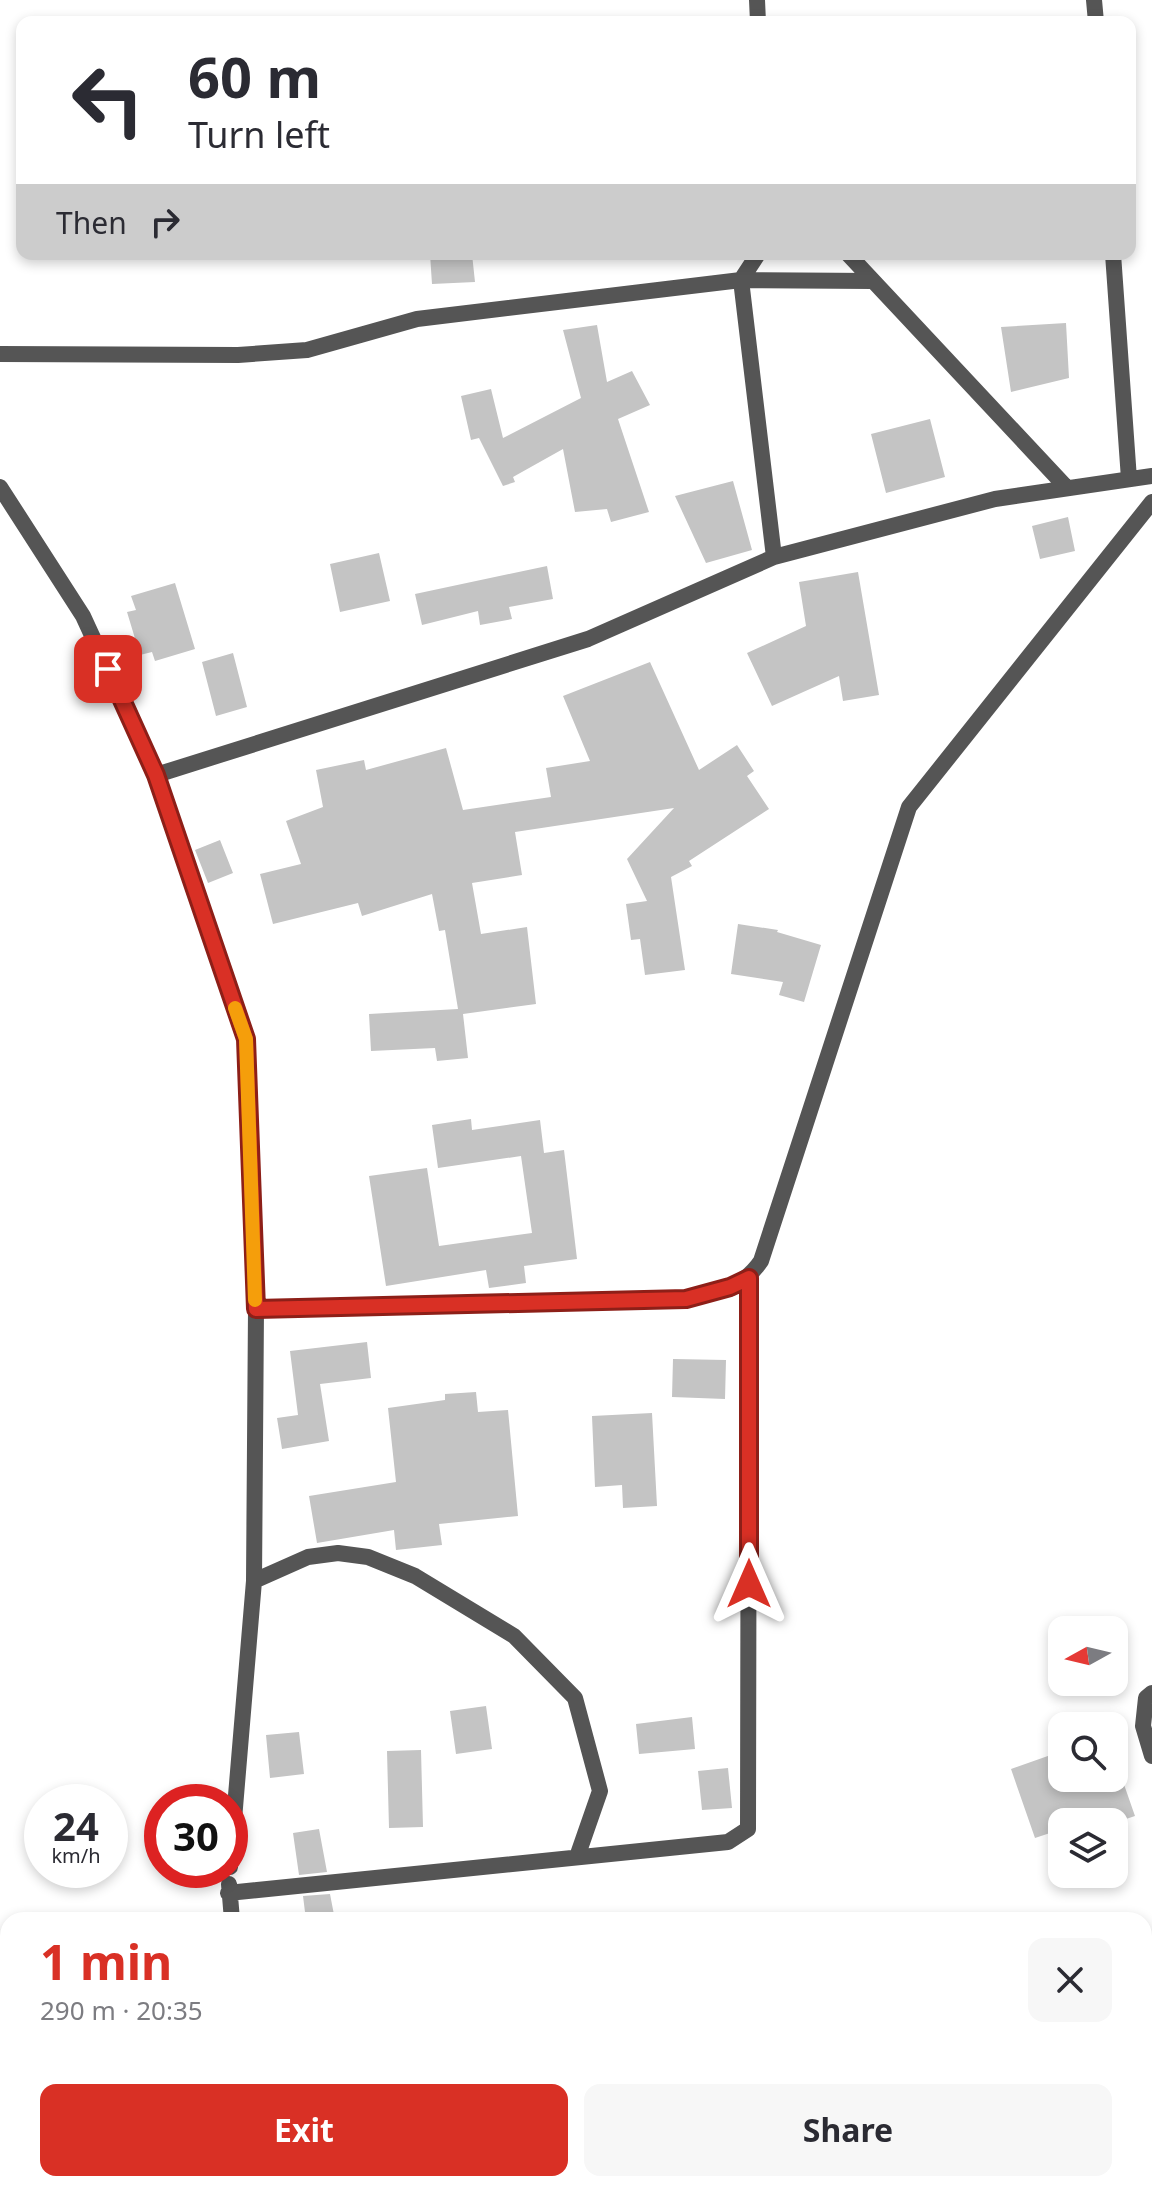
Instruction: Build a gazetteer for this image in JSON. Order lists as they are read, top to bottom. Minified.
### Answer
{"north":"left","page":{"turn":["60 m","Turn left"],"then":"Then","speed":"24 km/h","limit":"30","heading":["1 min","290 m · 20:35"],"buttons":["Exit","Share"]}}
